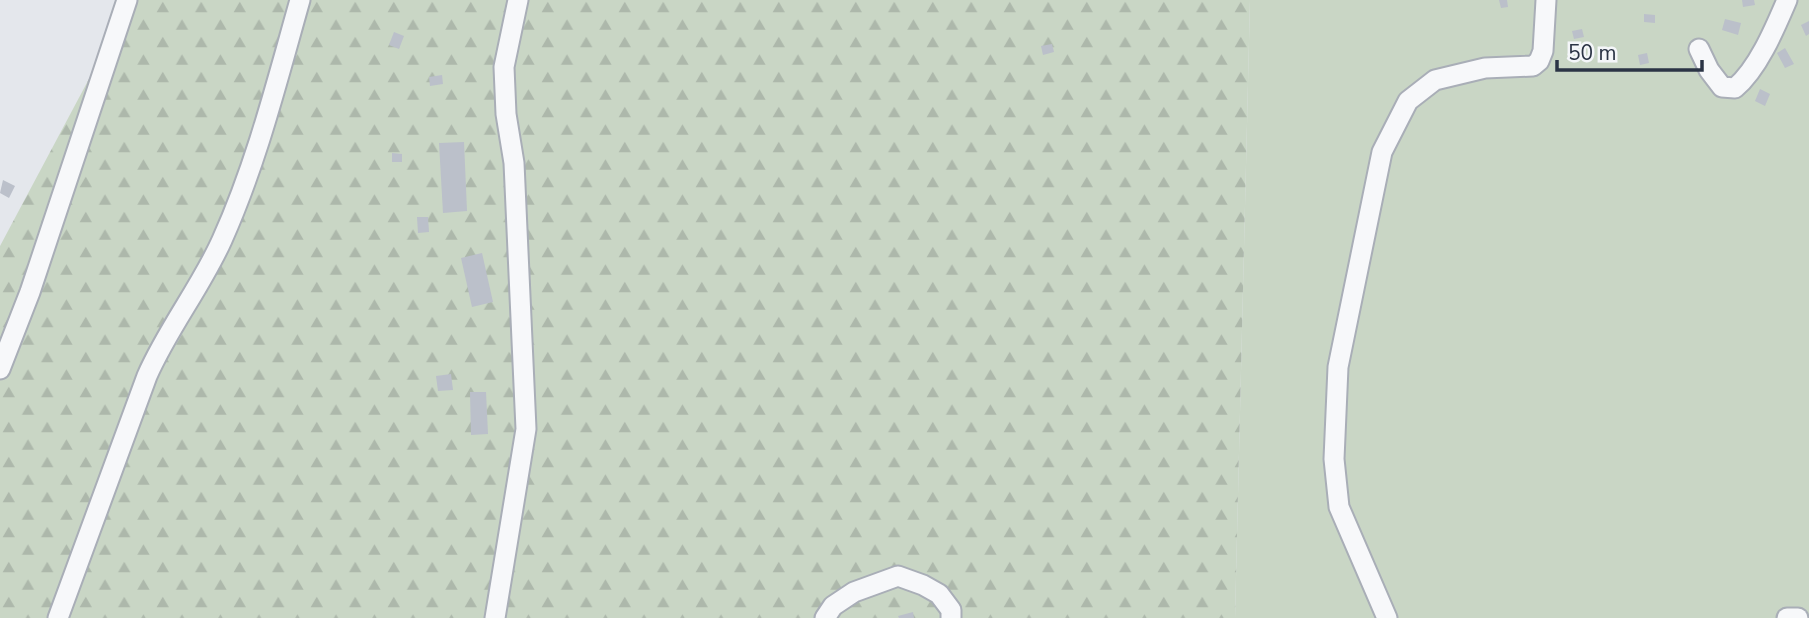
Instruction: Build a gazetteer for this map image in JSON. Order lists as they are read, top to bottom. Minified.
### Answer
{"scale_bar":"50 m"}
